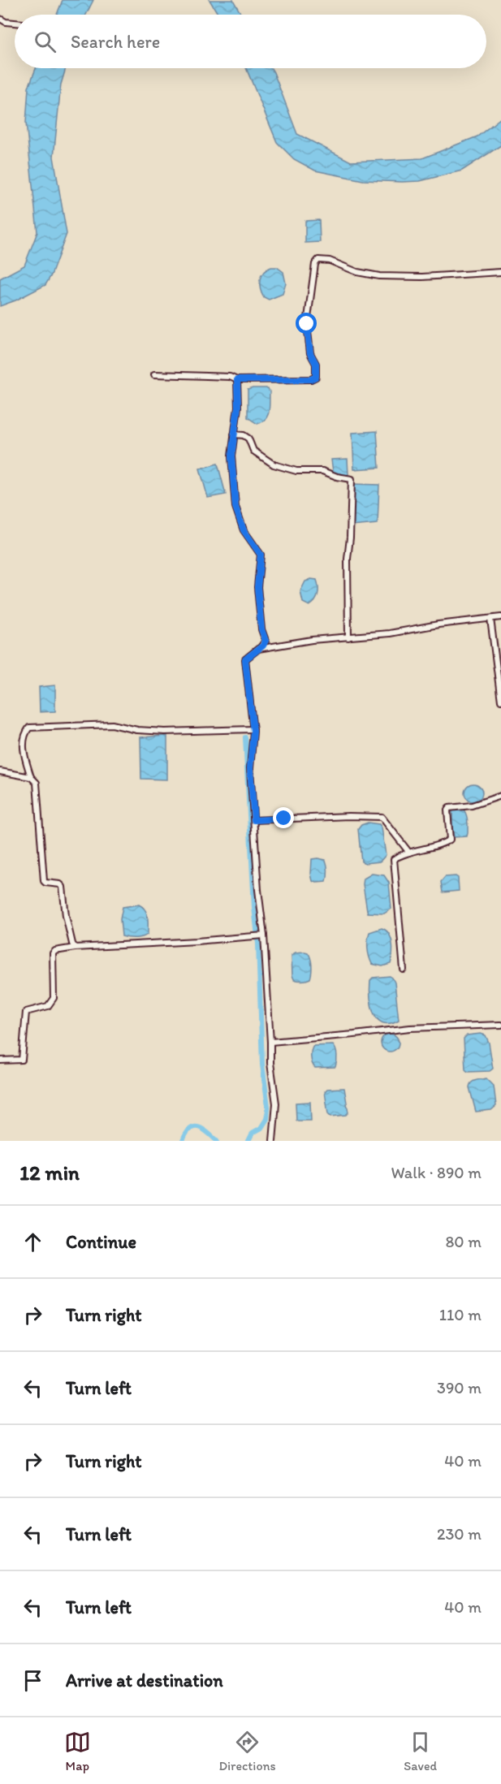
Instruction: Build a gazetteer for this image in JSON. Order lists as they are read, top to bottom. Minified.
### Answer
{"page":{"search":"Search here","heading":["12 min","Walk · 890 m"],"list":[["Continue","80 m"],["Turn right","110 m"],["Turn left","390 m"],["Turn right","40 m"],["Turn left","230 m"],["Turn left","40 m"],"Arrive at destination"],"nav":["Map","Directions","Saved"]}}
